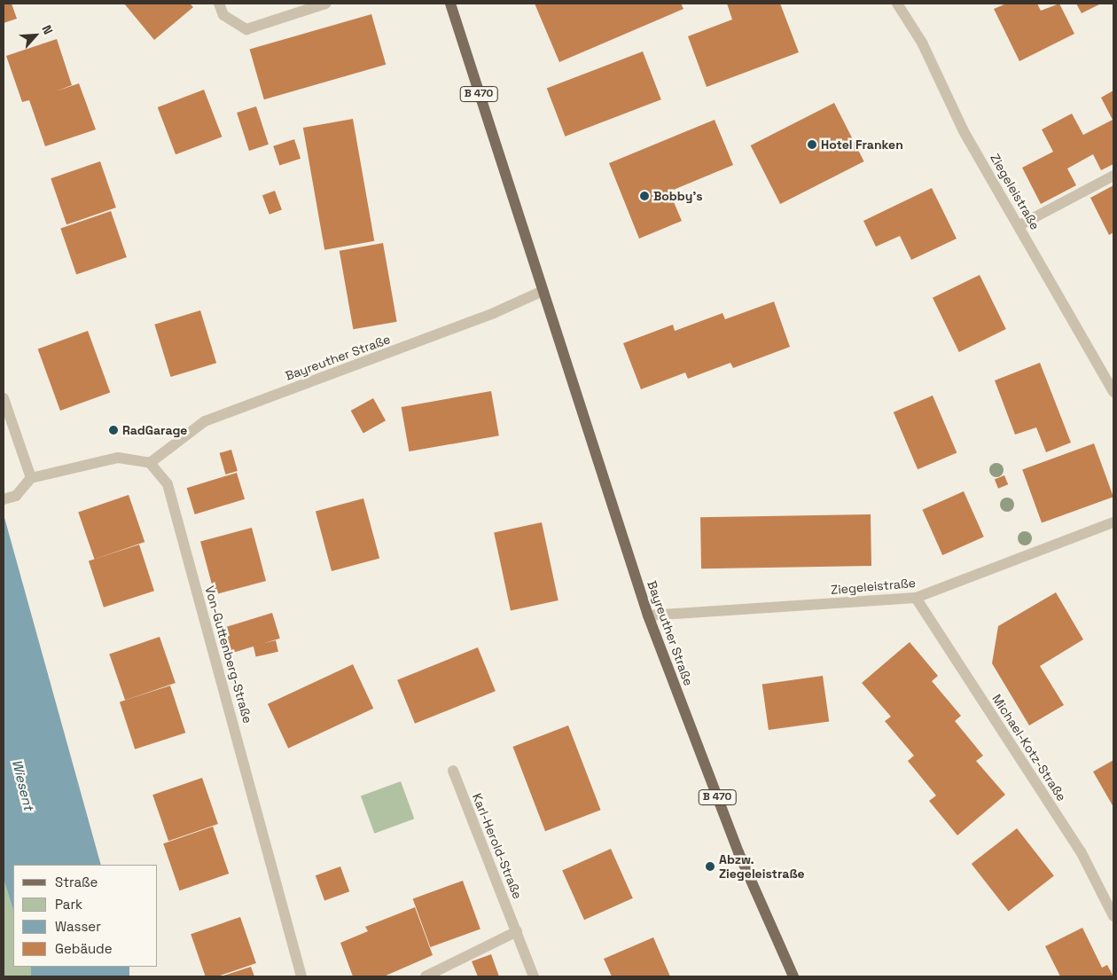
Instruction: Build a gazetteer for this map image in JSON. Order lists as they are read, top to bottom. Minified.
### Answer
{"streets":{"main road":["B 470","Bayreuther Straße"],"street":["Ziegeleistraße","Von-Guttenberg-Straße","Michael-Kotz-Straße","Karl-Herold-Straße"]},"crossings":[["Ziegeleistraße","Bayreuther Straße"],["Ziegeleistraße","Michael-Kotz-Straße"],["Bayreuther Straße","Von-Guttenberg-Straße"]],"water":["Wiesent"],"places":["Hotel Franken","Bobby's","RadGarage","Abzw. Ziegeleistraße"],"legend":["Straße","Park","Wasser","Gebäude"],"north":"top right"}
